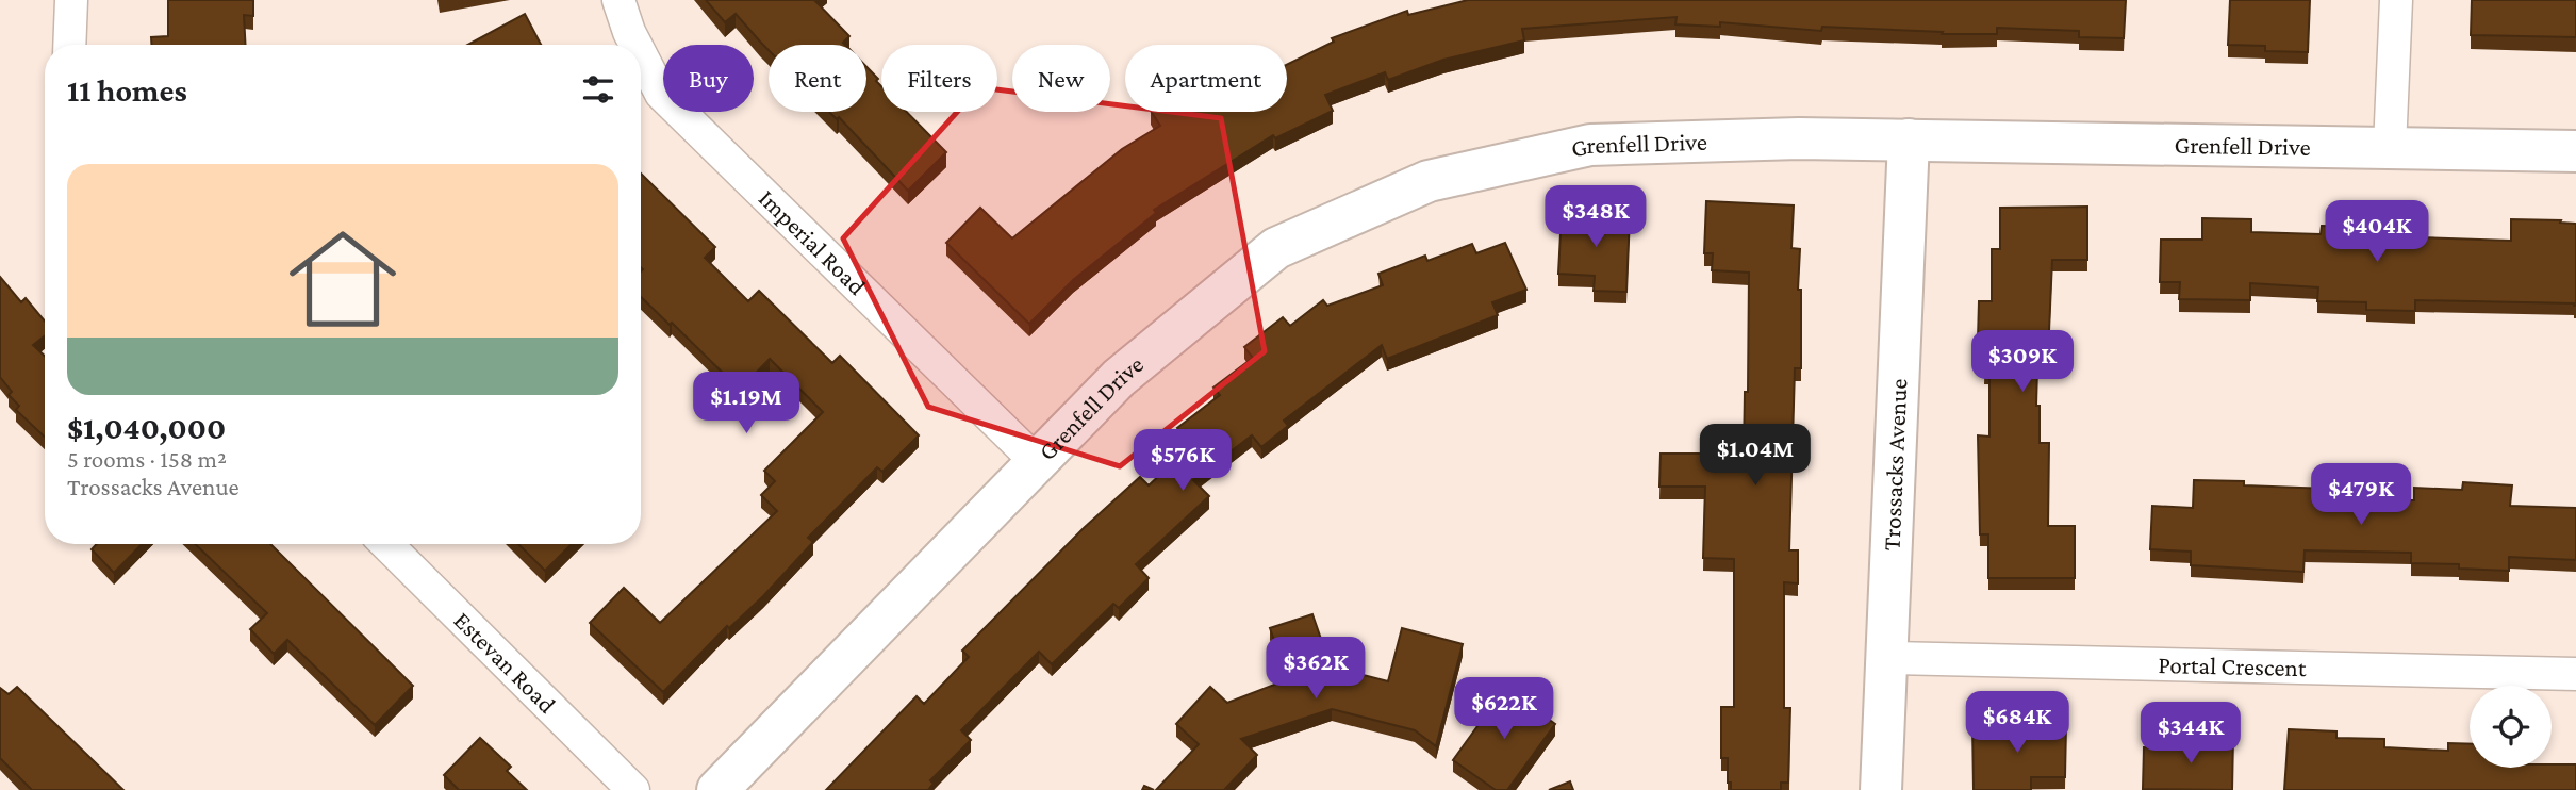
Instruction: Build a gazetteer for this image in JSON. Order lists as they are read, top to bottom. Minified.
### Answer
{"streets":{"street":["Grenfell Drive","Imperial Road","Trossacks Avenue","Estevan Road","Portal Crescent"]},"crossings":[["Grenfell Drive","Imperial Road"],["Grenfell Drive","Trossacks Avenue"],["Trossacks Avenue","Portal Crescent"]],"page":{"chip":["Buy","Rent","Filters","New","Apartment"],"heading":"11 homes","list":[{"name":"$1,040,000","note":"5 rooms · 158 m² · Trossacks Avenue"}],"price":["$348K","$404K","$309K","$1.19M","$1.04M","$576K","$479K","$362K","$622K","$684K","$344K"]}}
